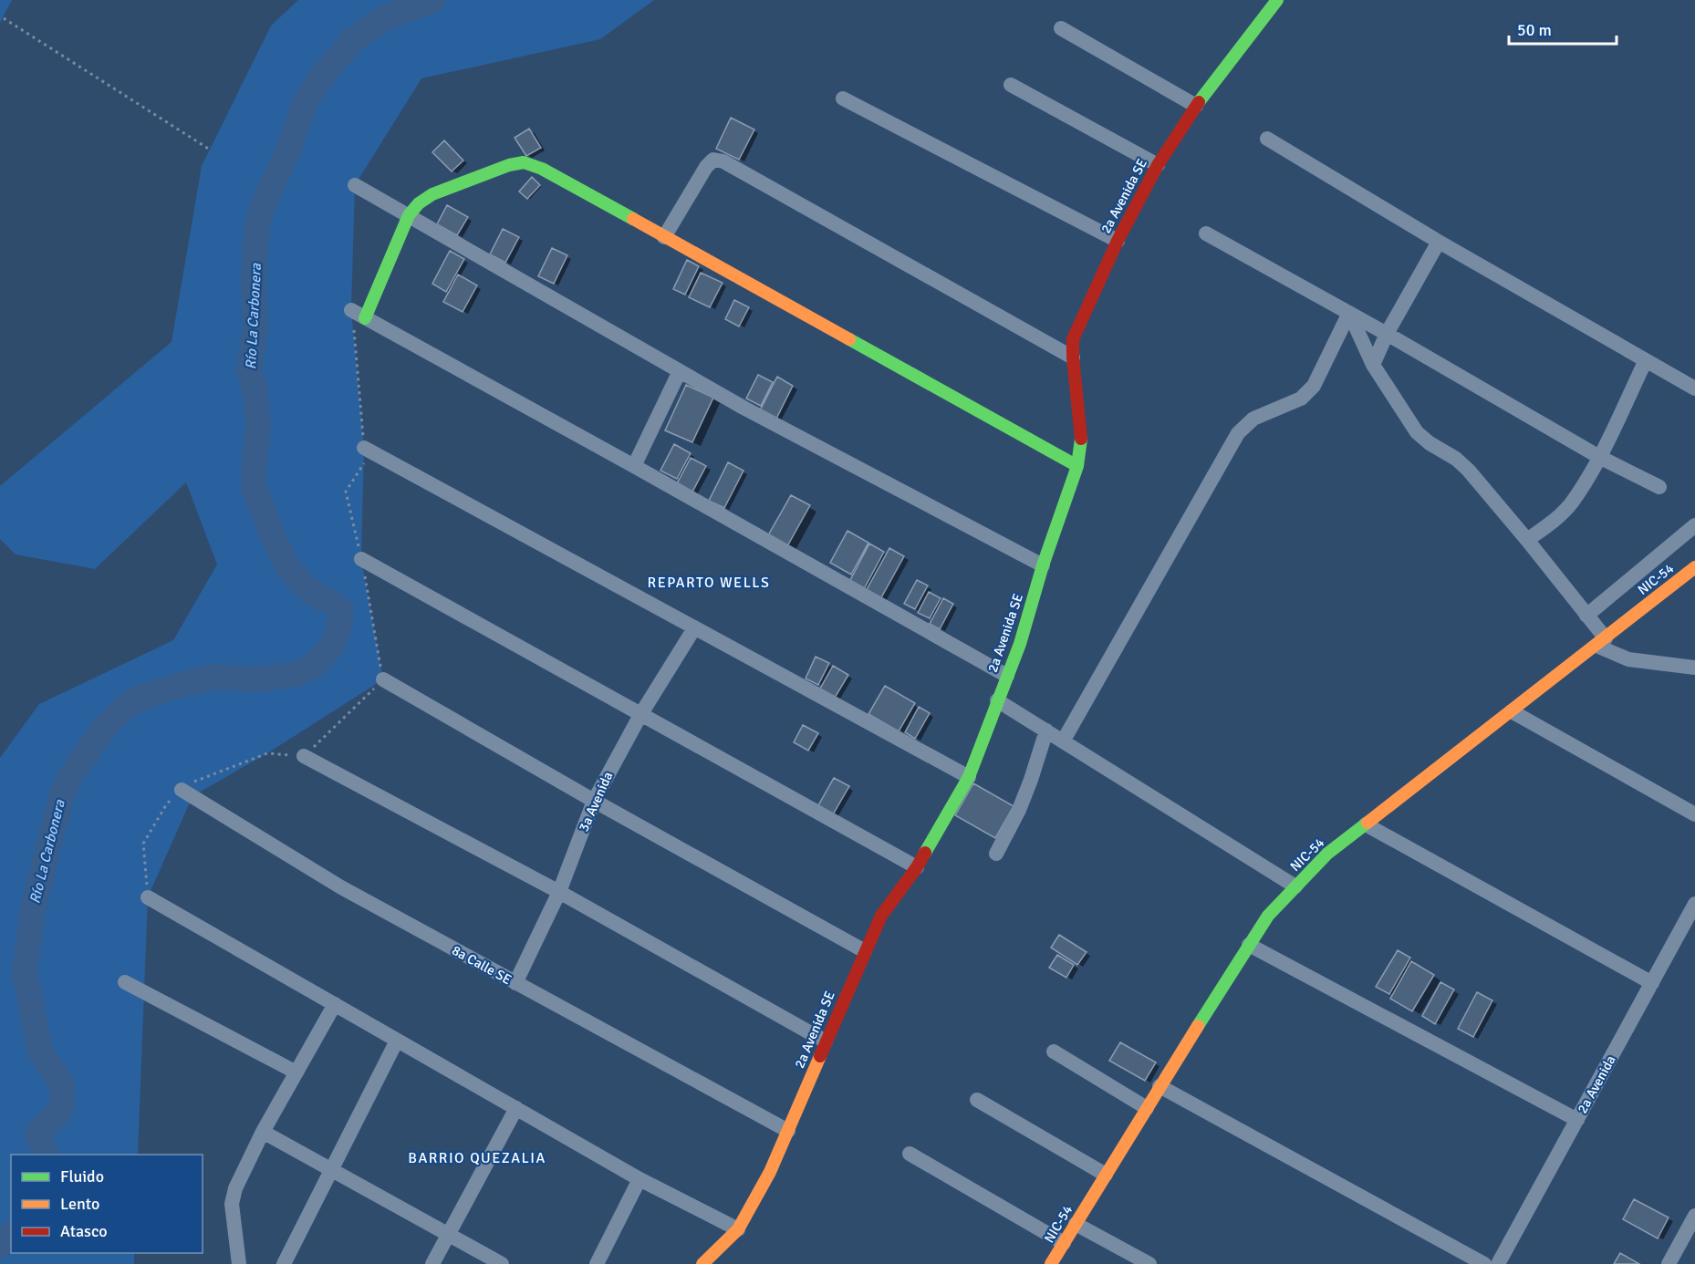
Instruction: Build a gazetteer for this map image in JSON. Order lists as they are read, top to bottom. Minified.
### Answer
{"streets":{"street":["2a Avenida SE","NIC-54","3a Avenida","8a Calle SE","2a Avenida"]},"crossings":[["2a Avenida SE","8a Calle SE"],["3a Avenida","8a Calle SE"]],"districts":["REPARTO WELLS","BARRIO QUEZALIA"],"water":["Río La Carbonera"],"legend":["Fluido","Lento","Atasco"],"scale_bar":"50 m"}
